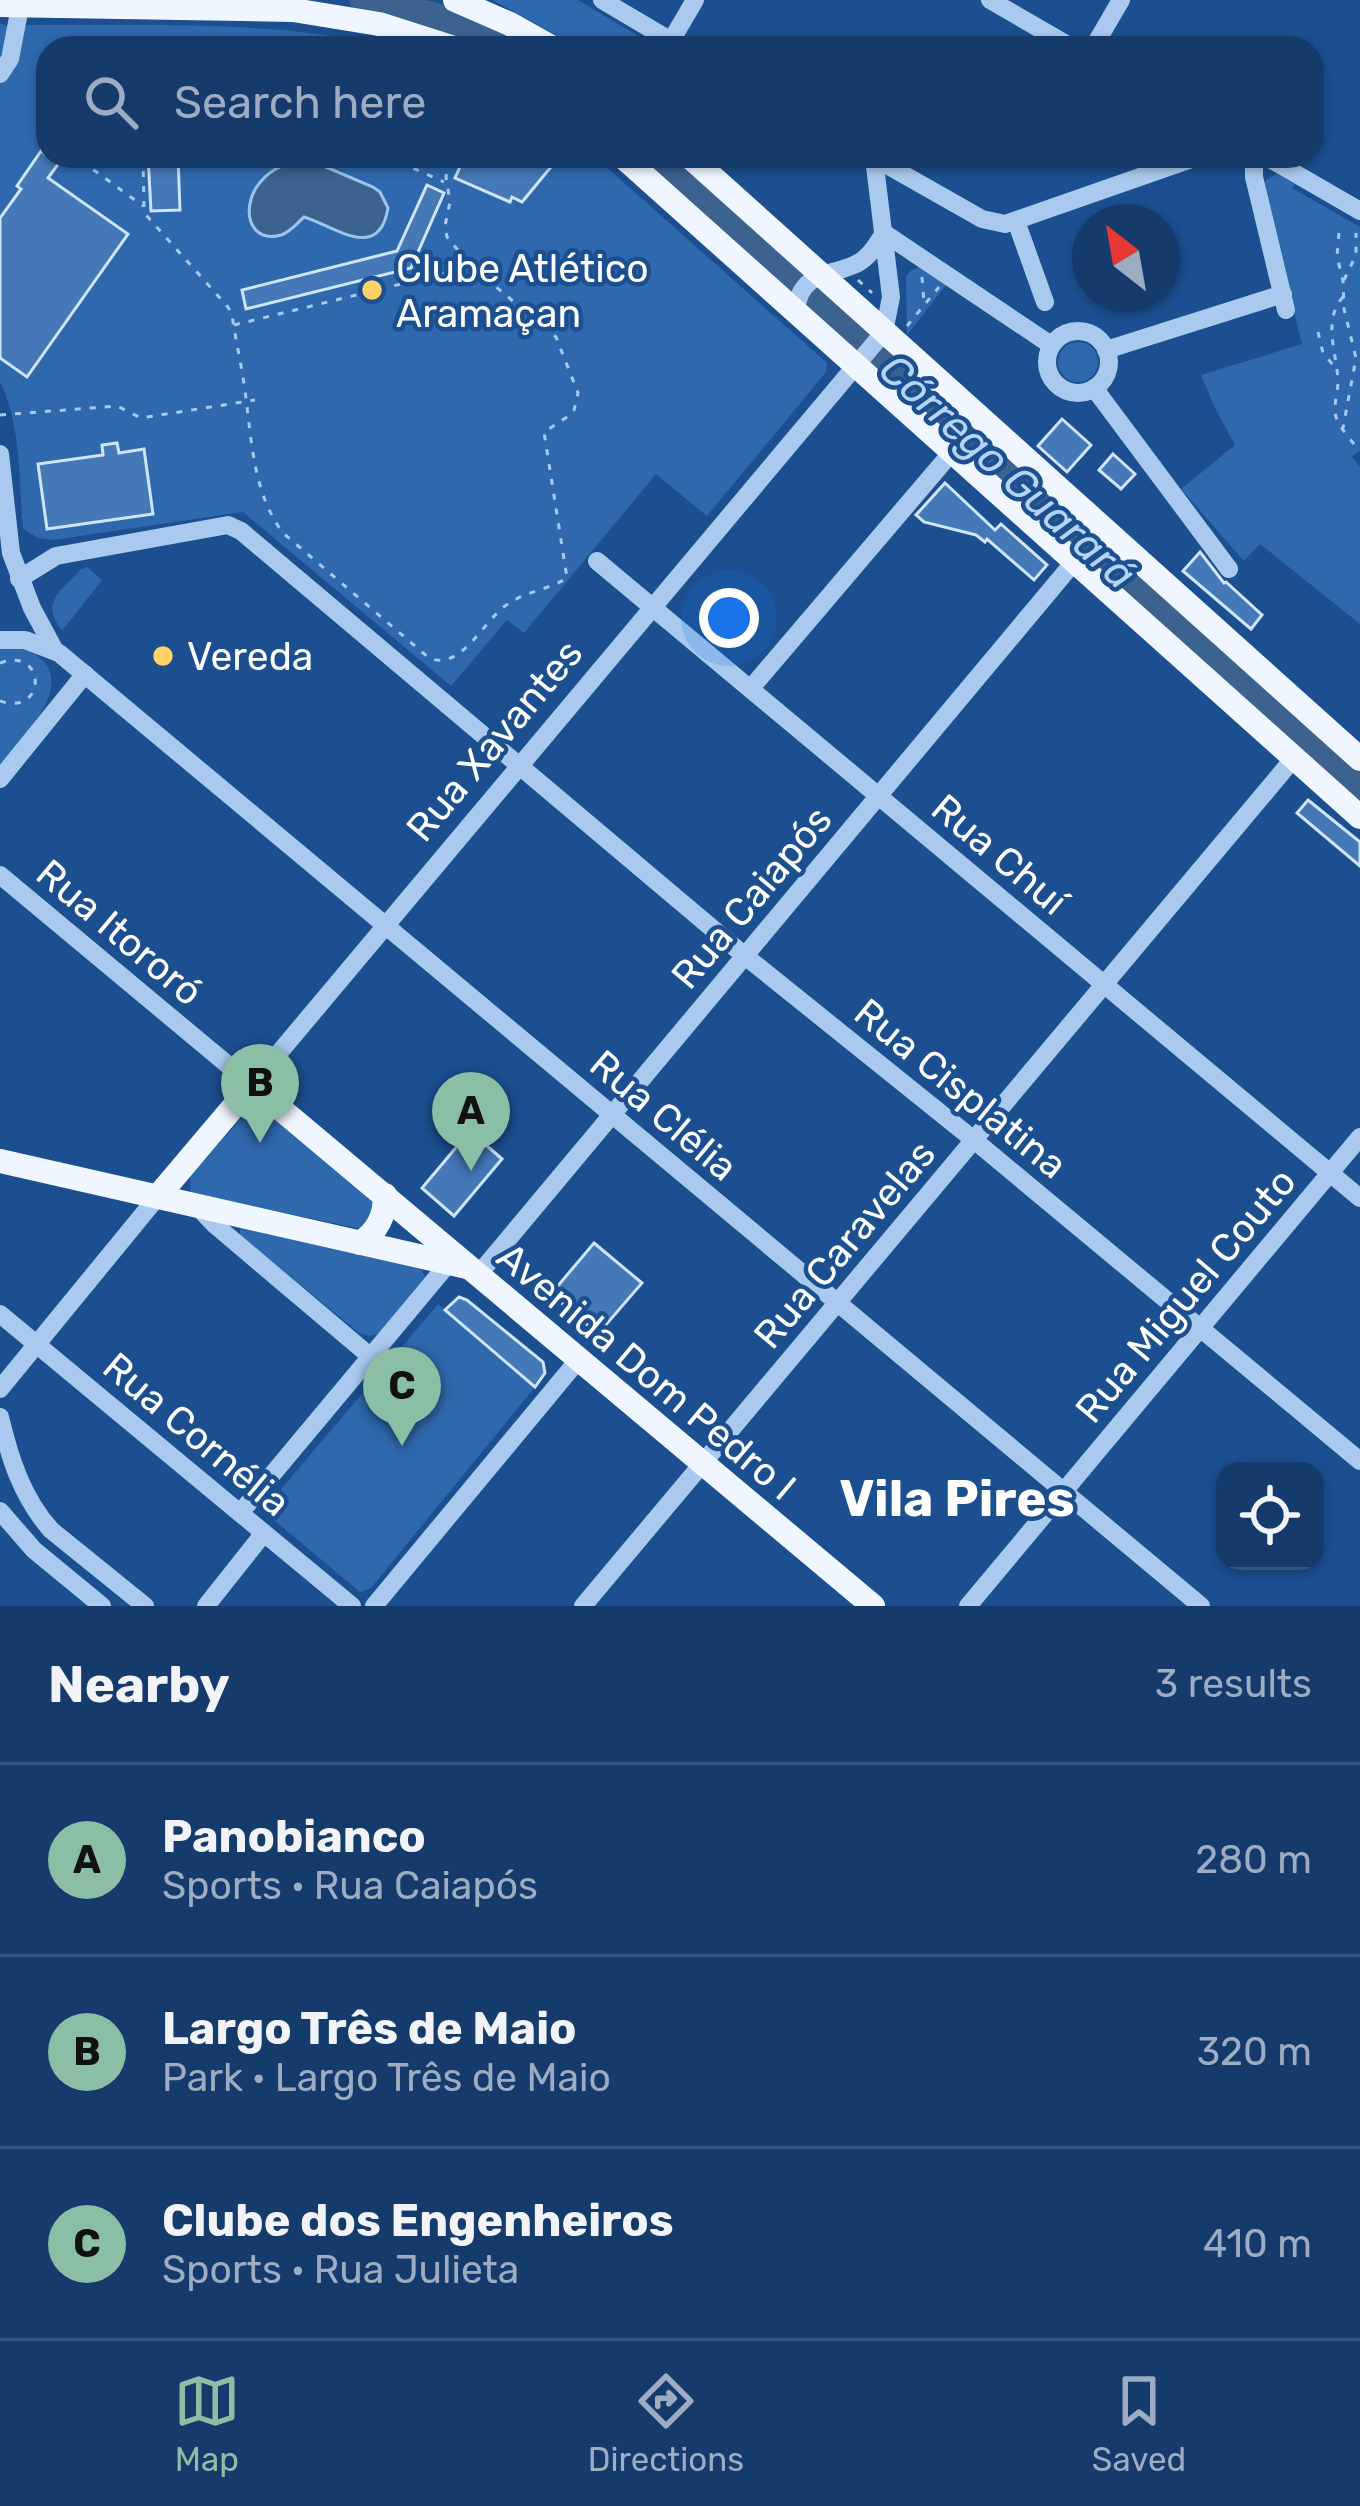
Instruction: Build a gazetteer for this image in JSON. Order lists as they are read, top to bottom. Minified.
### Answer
{"streets":{"main road":["Rua Xavantes","Avenida Dom Pedro I"],"street":["Rua Chuí","Rua Caiapós","Rua Itororó","Rua Cisplatina","Rua Clélia","Rua Caravelas","Rua Miguel Couto","Rua Cornélia"]},"crossings":[["Rua Xavantes","Rua Chuí"],["Rua Xavantes","Rua Itororó"],["Rua Xavantes","Rua Cisplatina"],["Rua Xavantes","Rua Clélia"],["Rua Xavantes","Avenida Dom Pedro I"],["Rua Chuí","Rua Caiapós"],["Rua Chuí","Rua Caravelas"],["Rua Chuí","Rua Miguel Couto"],["Rua Caiapós","Rua Cisplatina"],["Rua Caiapós","Rua Clélia"],["Rua Caiapós","Avenida Dom Pedro I"],["Rua Caiapós","Rua Cornélia"],["Rua Cisplatina","Rua Caravelas"],["Rua Cisplatina","Rua Miguel Couto"],["Rua Clélia","Rua Caravelas"],["Rua Clélia","Rua Miguel Couto"],["Rua Caravelas","Avenida Dom Pedro I"]],"districts":["Vila Pires"],"water":["Córrego Guarará"],"places":["Clube Atlético Aramaçan","Vereda"],"north":"top left","page":{"search":"Search here","pins":["B","A","C"],"heading":["Nearby","3 results"],"list":[{"mark":"A","name":"Panobianco","note":"Sports · Rua Caiapós","value":"280 m"},{"mark":"B","name":"Largo Três de Maio","note":"Park · Largo Três de Maio","value":"320 m"},{"mark":"C","name":"Clube dos Engenheiros","note":"Sports · Rua Julieta","value":"410 m"}],"nav":["Map","Directions","Saved"]}}
